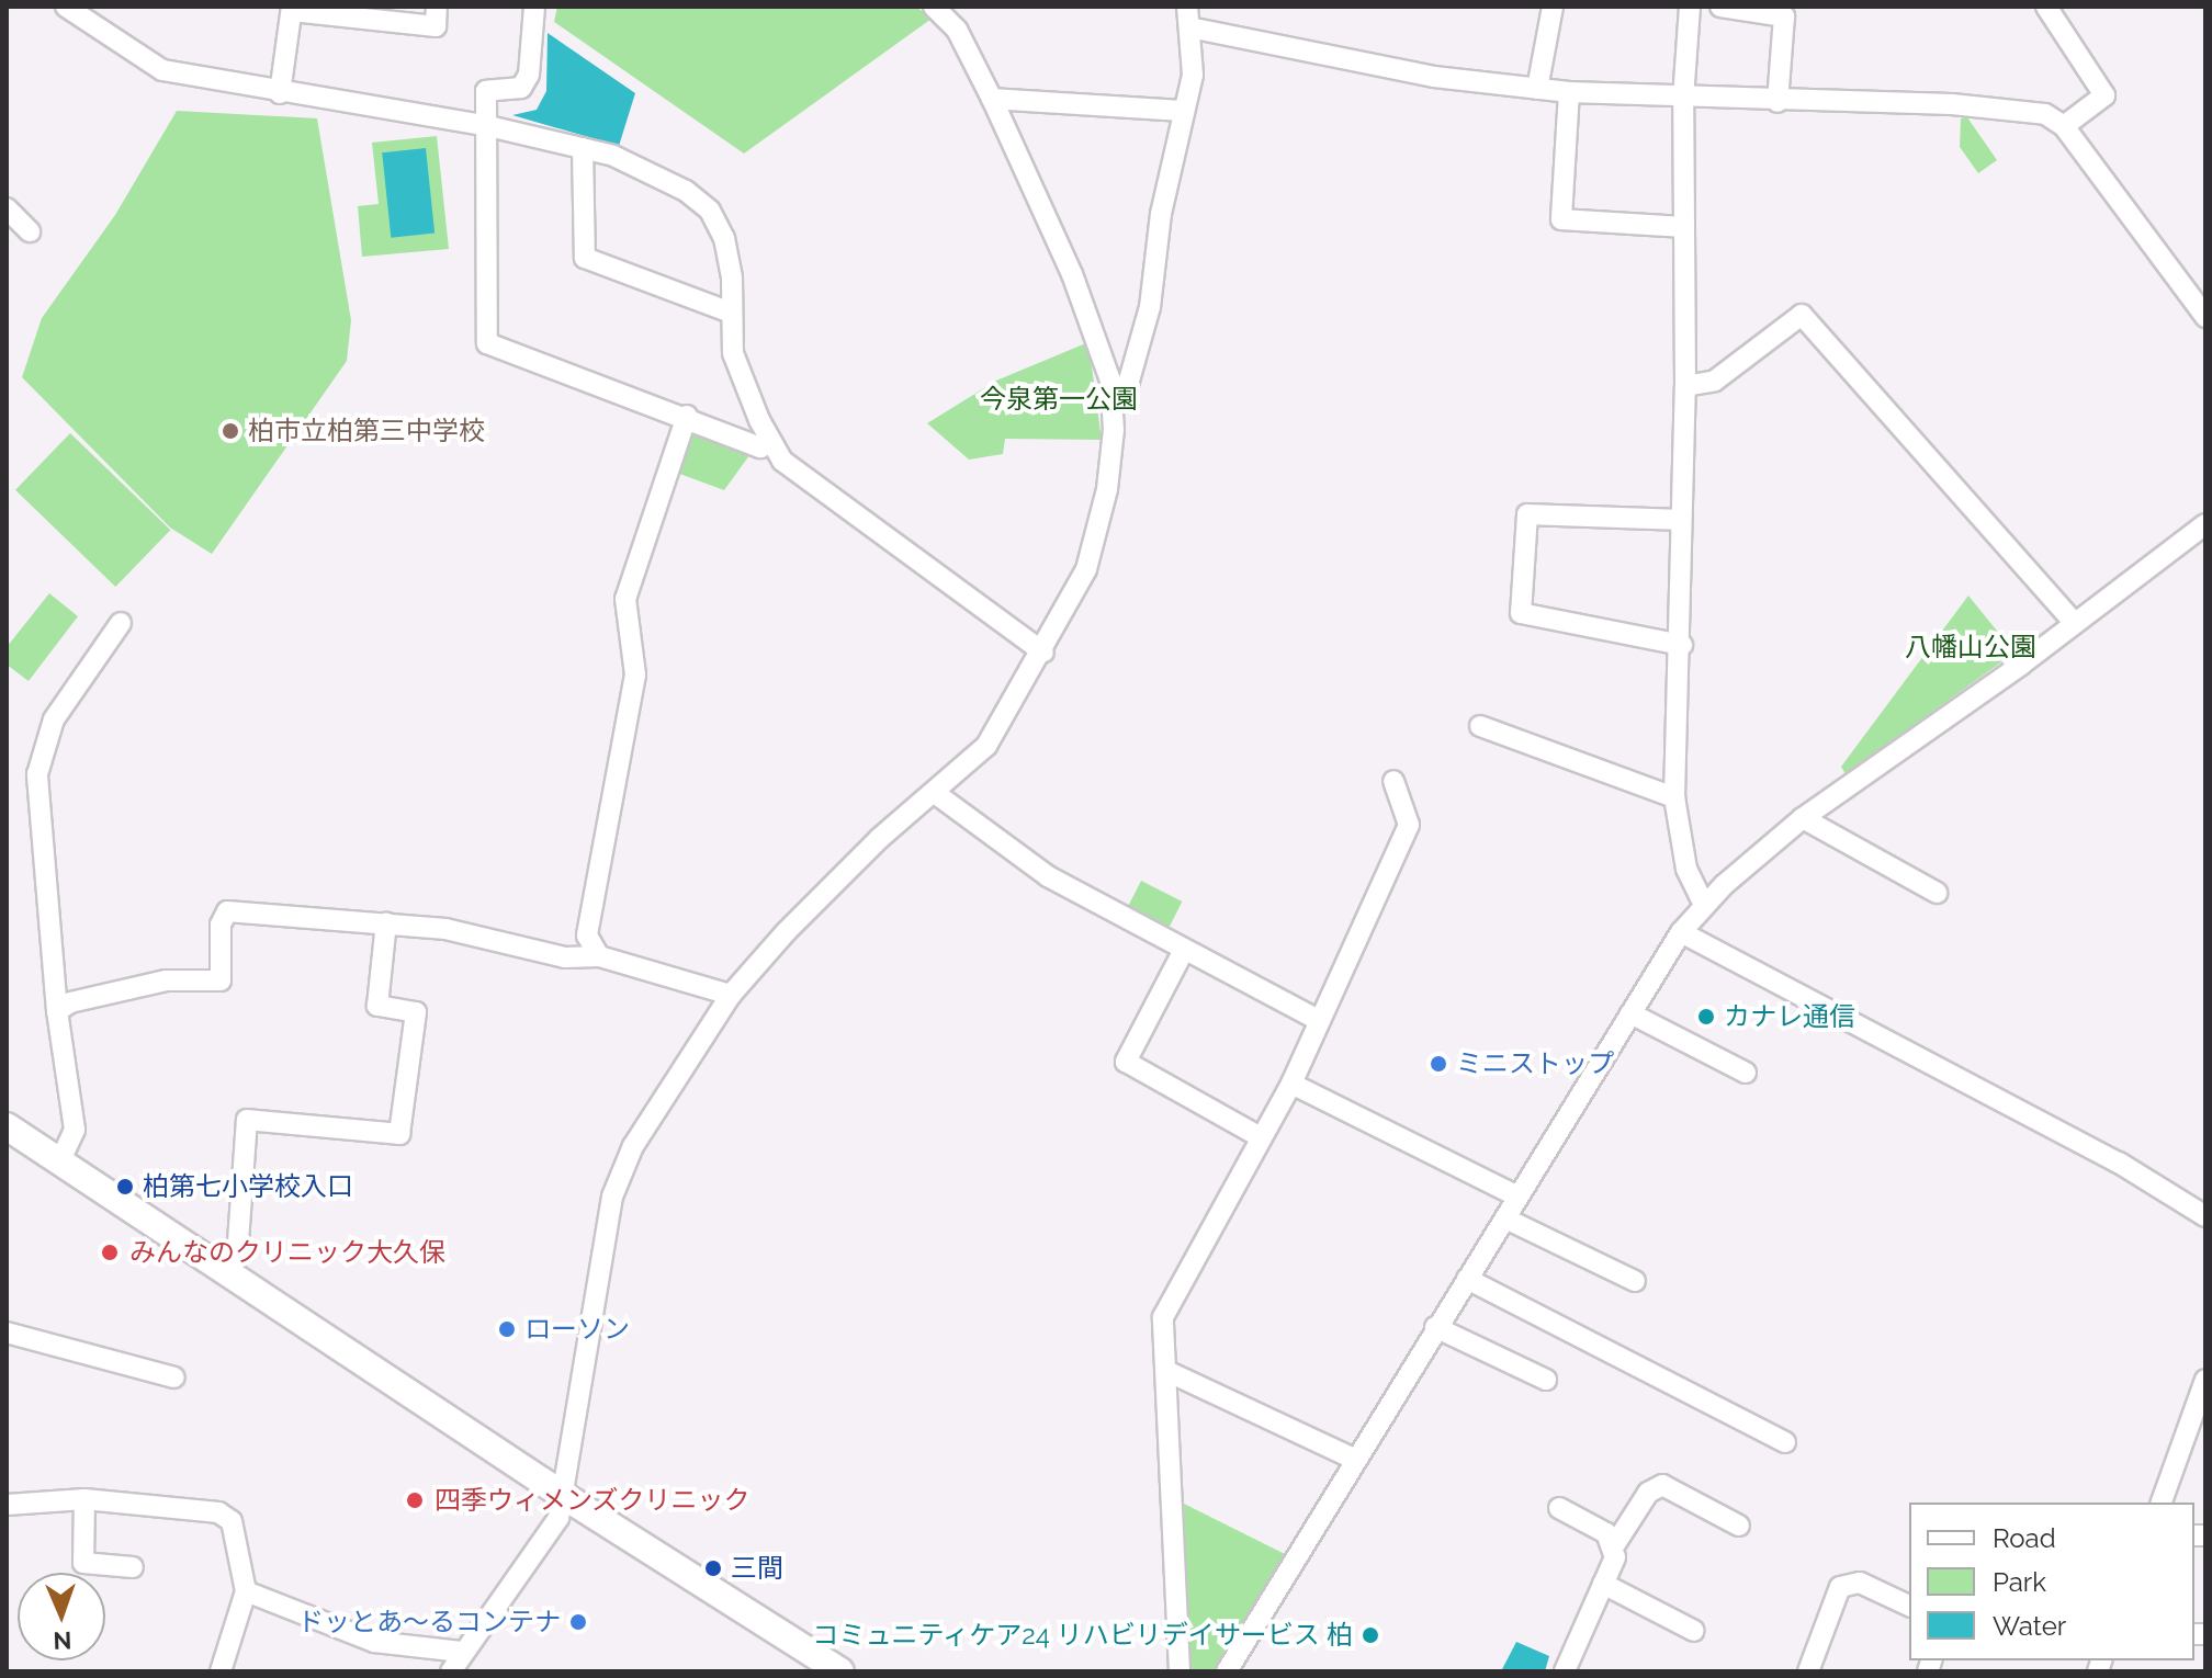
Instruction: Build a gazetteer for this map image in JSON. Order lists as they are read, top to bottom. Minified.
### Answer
{"parks":["今泉第一公園","八幡山公園"],"places":["柏市立柏第三中学校","カナレ通信","ミニストップ","柏第七小学校入口","みんなのクリニック大久保","ローソン","四季ウィメンズクリニック","三間","ドッとあ〜るコンテナ","コミュニティケア24 リハビリデイサービス 柏"],"legend":["Road","Park","Water"],"north":"bottom"}
